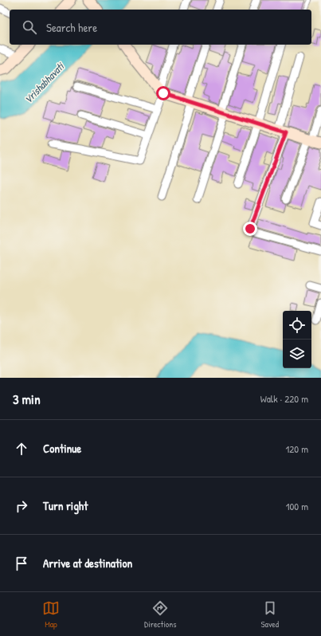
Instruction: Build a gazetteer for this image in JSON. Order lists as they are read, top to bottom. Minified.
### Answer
{"water":["Vrishabhavati"],"page":{"search":"Search here","heading":["3 min","Walk · 220 m"],"list":[["Continue","120 m"],["Turn right","100 m"],"Arrive at destination"],"nav":["Map","Directions","Saved"]}}
